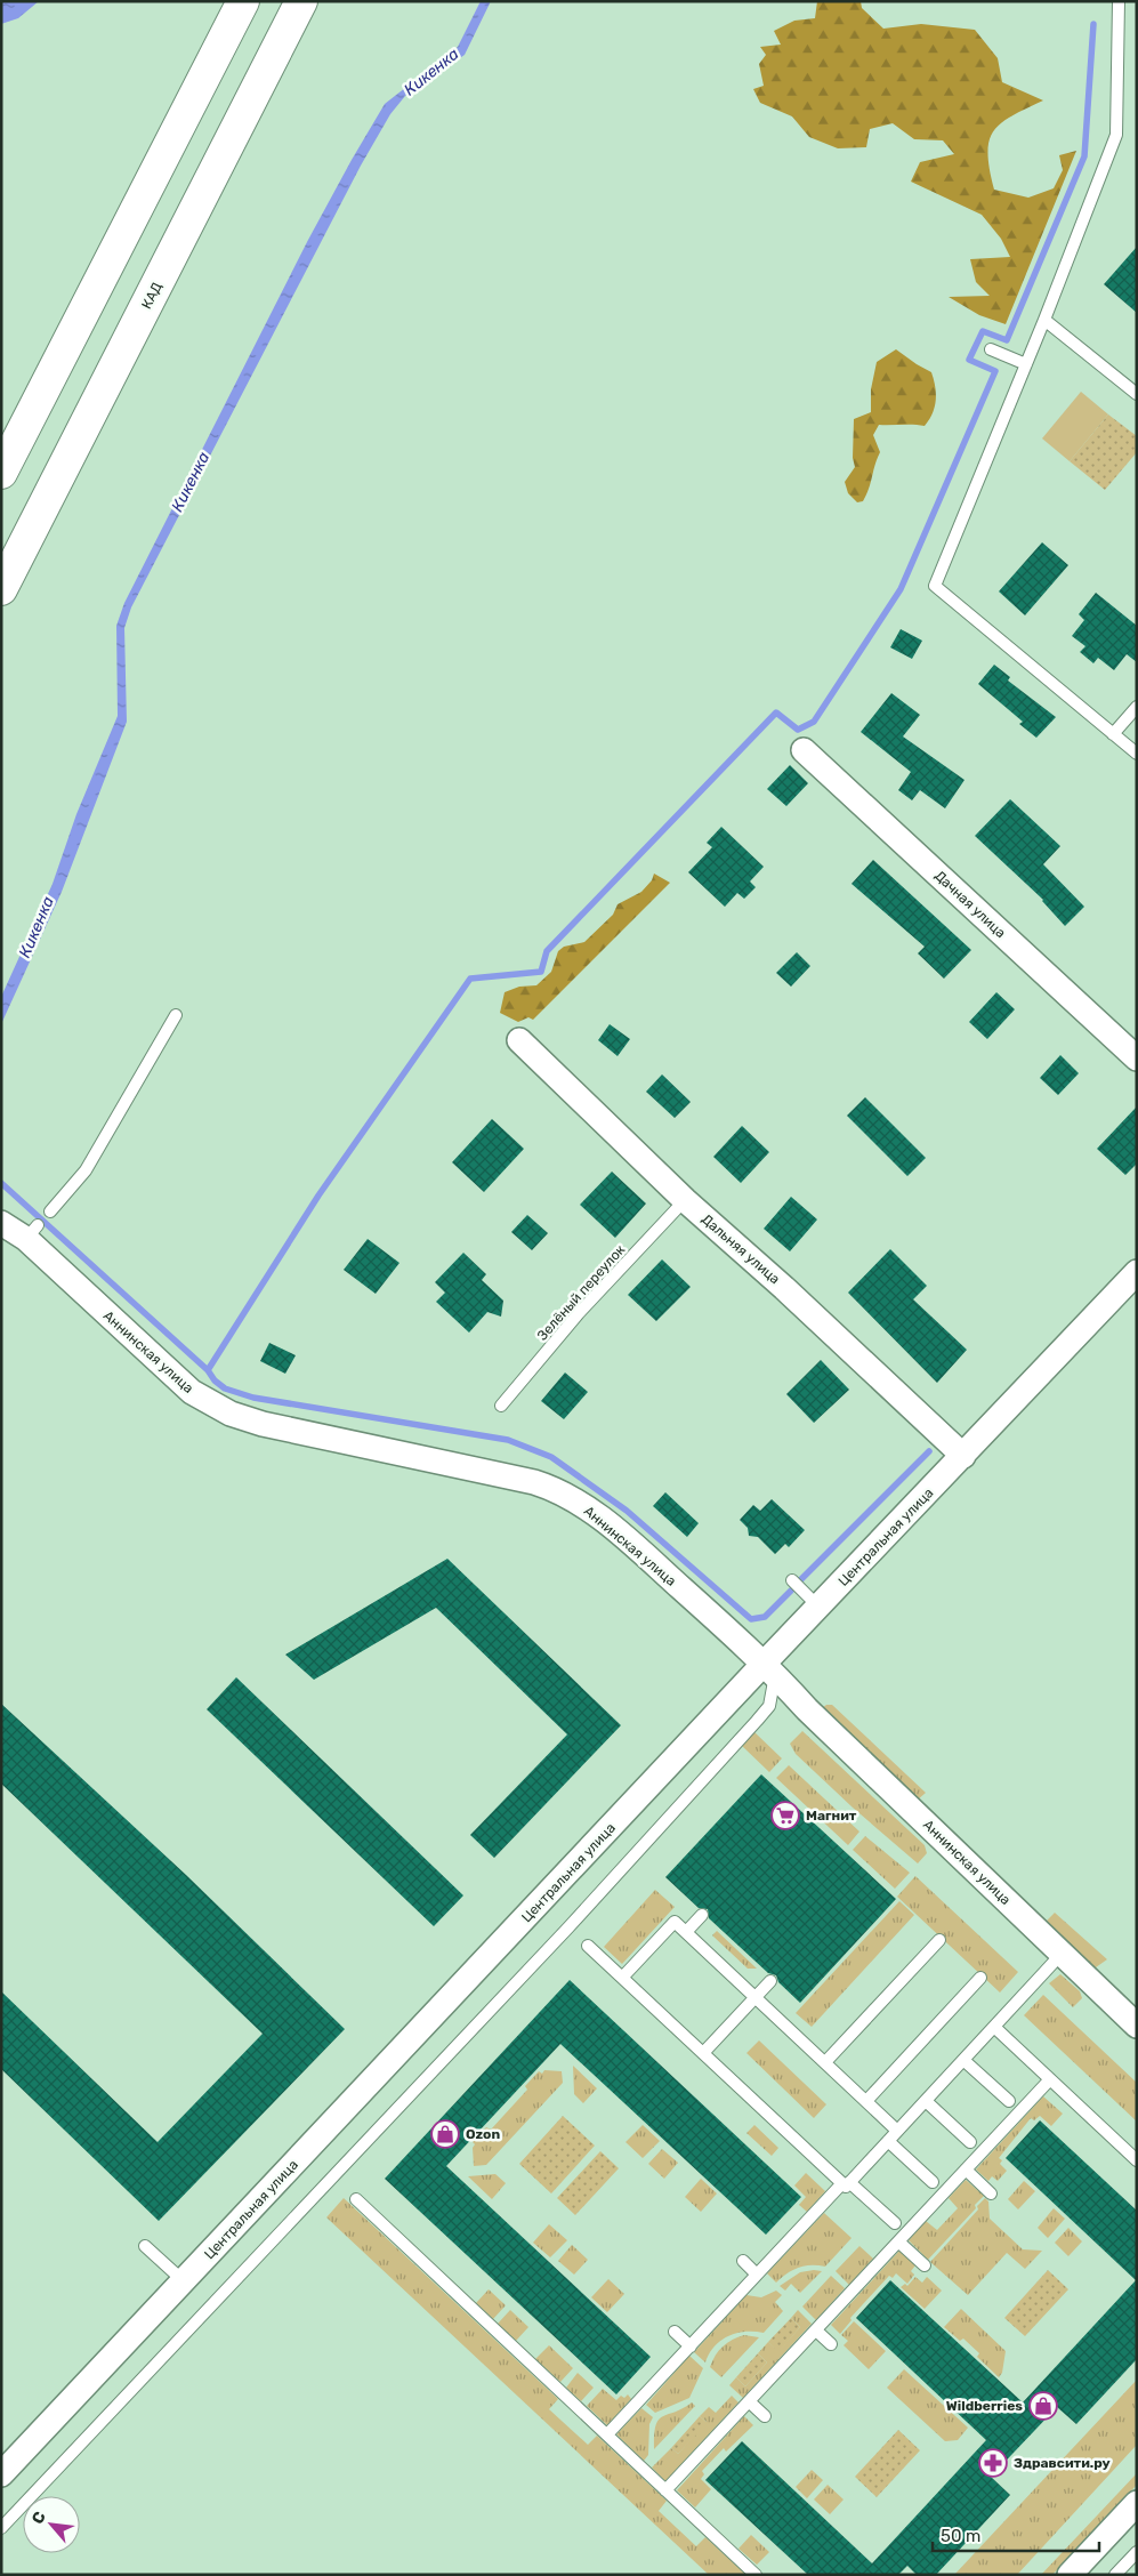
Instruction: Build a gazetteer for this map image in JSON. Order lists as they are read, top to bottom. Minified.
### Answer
{"streets":{"highway":["КАД"],"street":["Дачная улица","Дальняя улица","Аннинская улица","Центральная улица"],"lane":["Зелёный переулок"]},"crossings":[["Дальняя улица","Зелёный переулок"],["Дальняя улица","Центральная улица"],["Аннинская улица","Центральная улица"]],"water":["Кикенка"],"places":{"supermarket":["Магнит"],"shop":["Ozon","Wildberries"],"pharmacy":["Здравсити.ру"]},"scale_bar":"50 m","north":"top left"}
